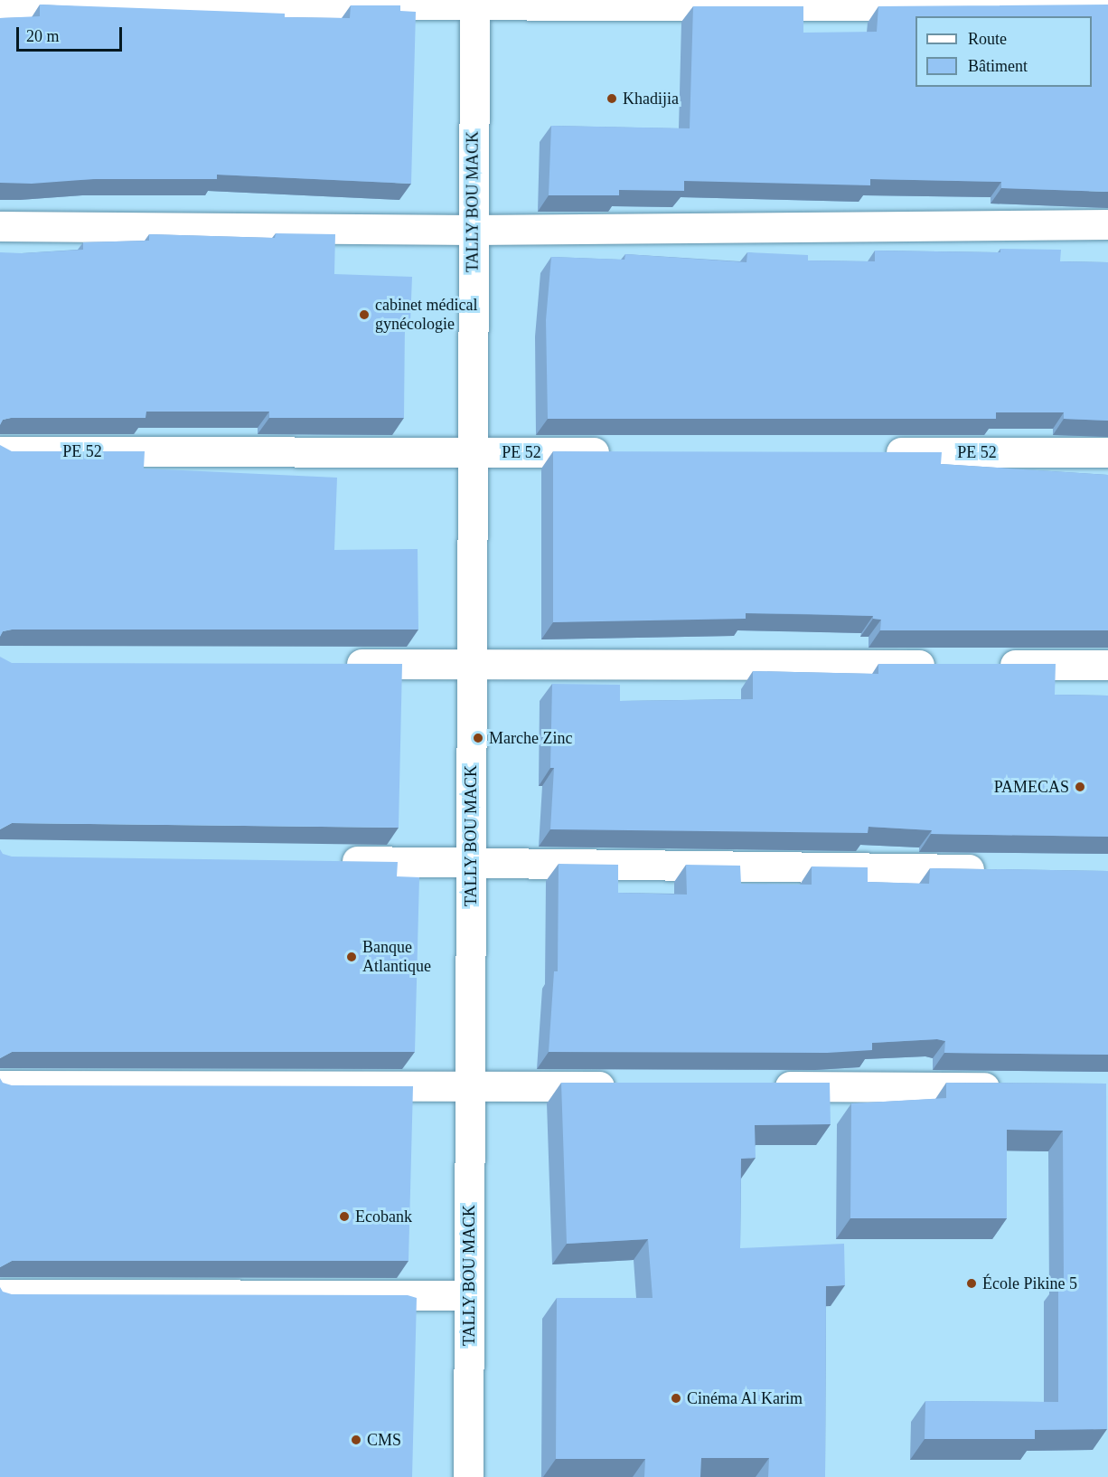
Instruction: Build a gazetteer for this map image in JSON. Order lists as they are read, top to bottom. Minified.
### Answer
{"streets":{"street":["TALLY BOU MACK","PE 52"]},"crossings":[["TALLY BOU MACK","PE 52"]],"places":["Khadijia","cabinet médical gynécologie","Marche Zinc","PAMECAS","Banque Atlantique","Ecobank","École Pikine 5","Cinéma Al Karim","CMS"],"legend":["Route","Bâtiment"],"scale_bar":"20 m"}
